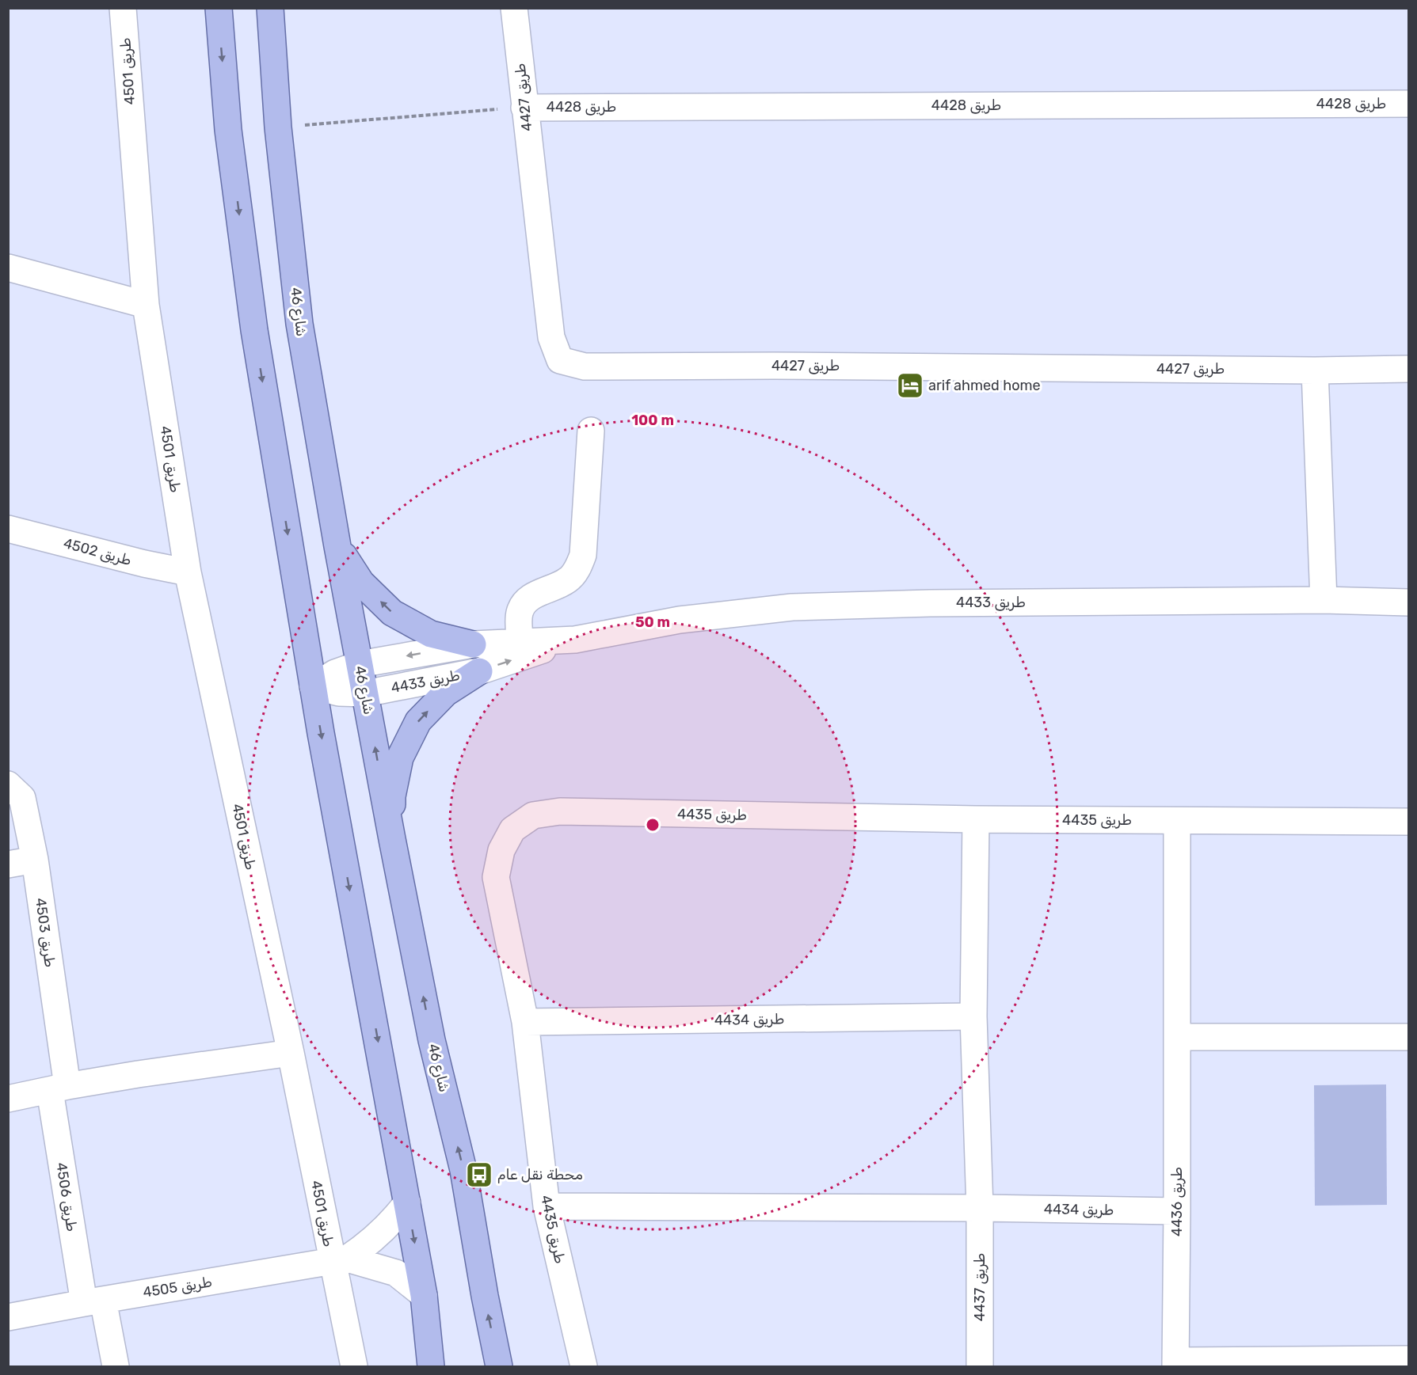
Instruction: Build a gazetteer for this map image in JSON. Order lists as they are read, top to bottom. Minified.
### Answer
{"streets":{"main road":["شارع 46"],"street":["طريق 4501","طريق 4427","طريق 4428","طريق 4502","طريق 4433","طريق 4435","طريق 4503","طريق 4434","طريق 4506","طريق 4436","طريق 4505","طريق 4437"]},"crossings":[["طريق 4501","طريق 4502"],["طريق 4501","طريق 4505"],["طريق 4427","طريق 4428"],["شارع 46","طريق 4433"],["طريق 4435","طريق 4434"],["طريق 4435","طريق 4436"],["طريق 4503","طريق 4506"],["طريق 4434","طريق 4436"],["طريق 4434","طريق 4437"],["طريق 4506","طريق 4505"]],"places":{"hotel":["arif ahmed home"],"bus stop":["محطة نقل عام"]},"rings":["100 m","50 m"]}
